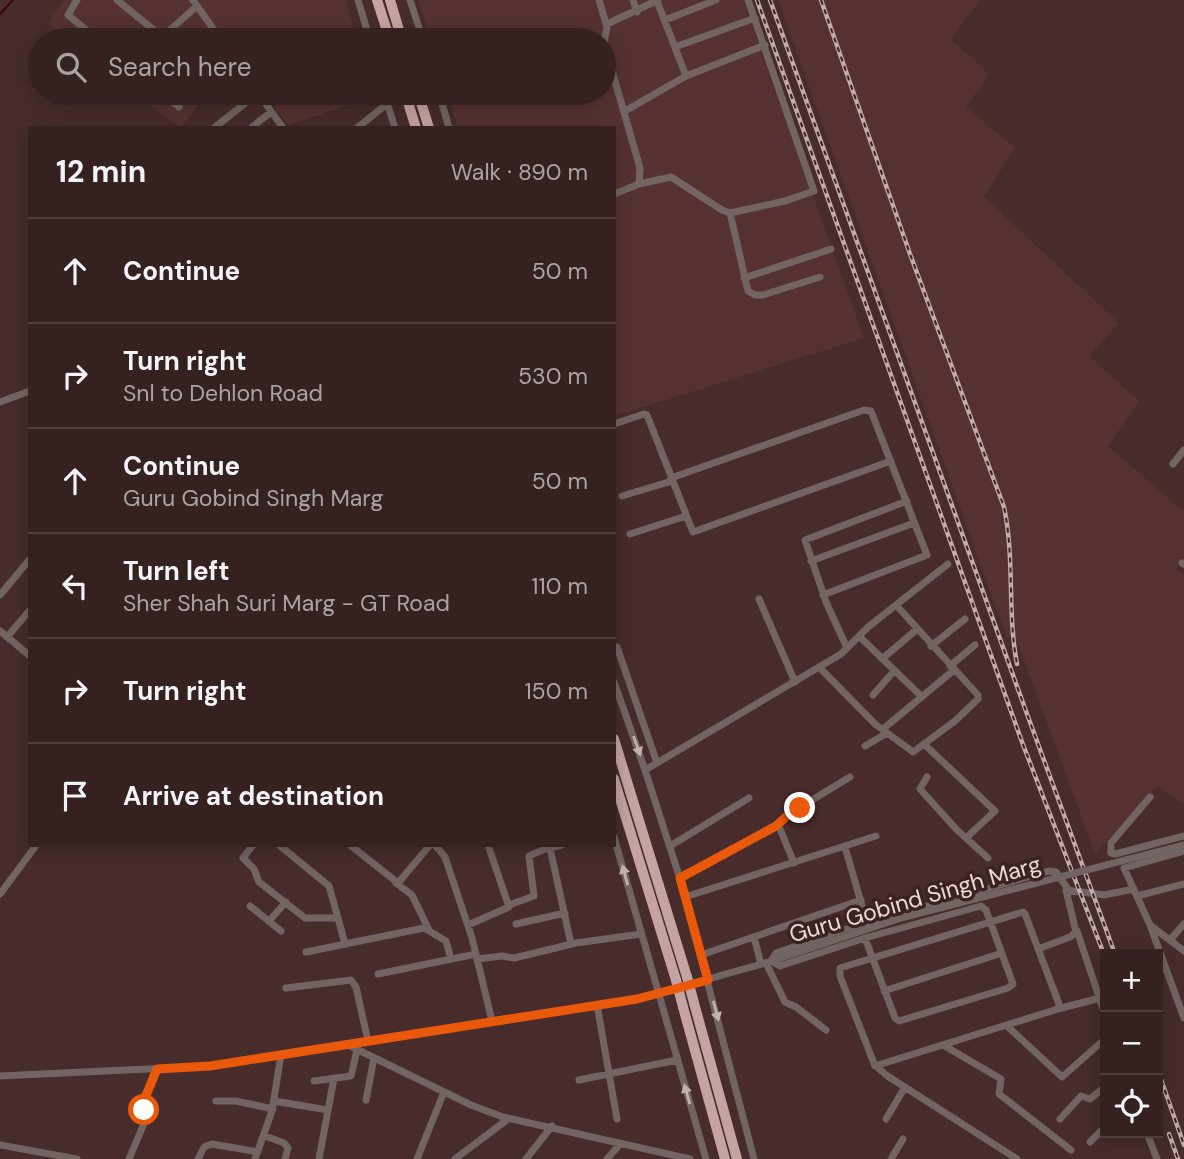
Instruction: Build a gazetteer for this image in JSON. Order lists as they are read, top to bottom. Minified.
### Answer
{"streets":{"street":["Guru Gobind Singh Marg"]},"page":{"search":"Search here","heading":["12 min","Walk · 890 m"],"list":[["Continue","50 m"],["Turn right","Snl to Dehlon Road","530 m"],["Continue","Guru Gobind Singh Marg","50 m"],["Turn left","Sher Shah Suri Marg - GT Road","110 m"],["Turn right","150 m"],"Arrive at destination"],"map_buttons":["+","−"]}}
